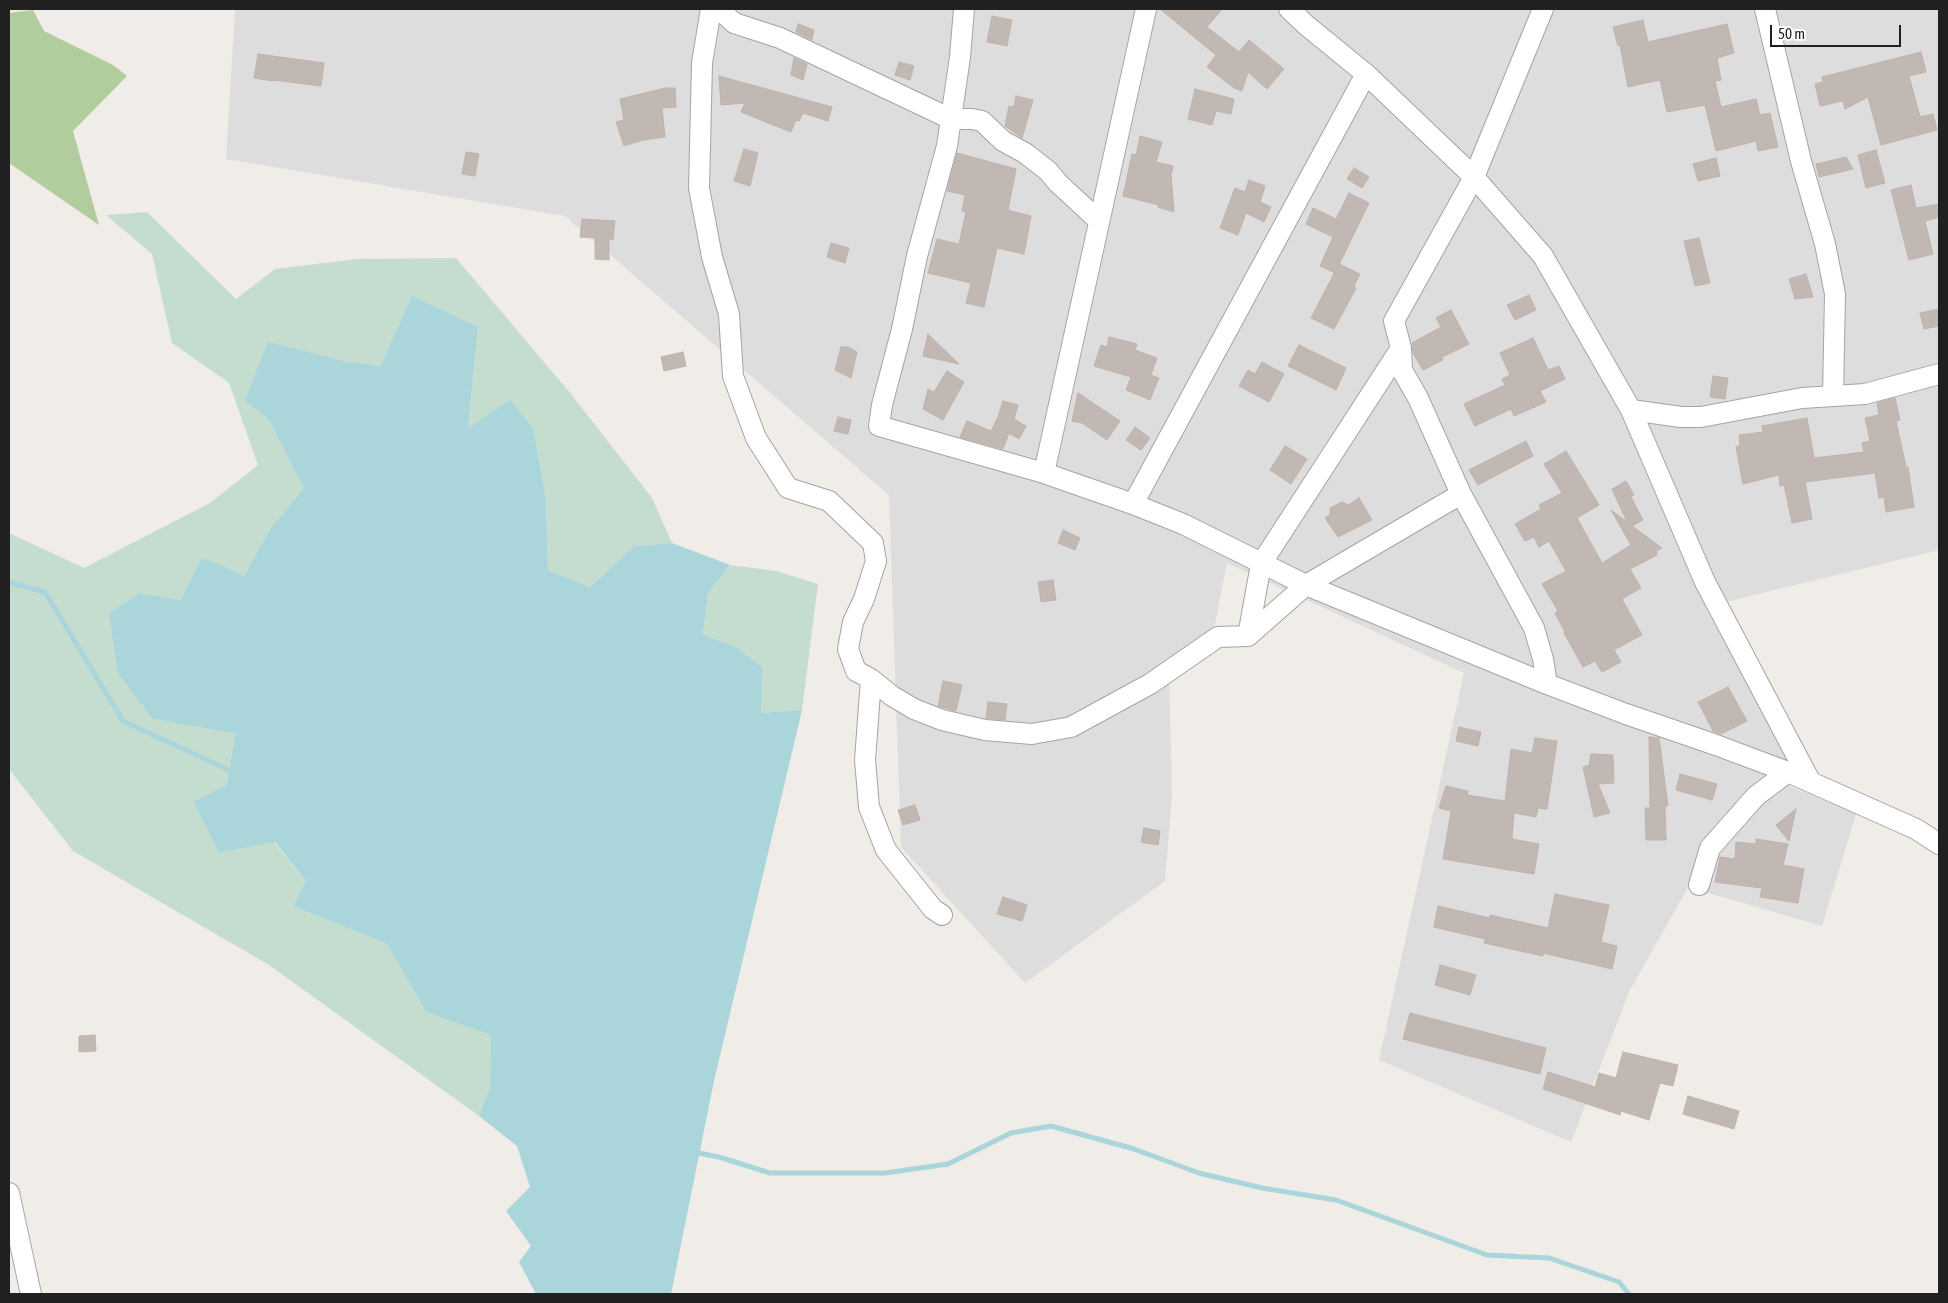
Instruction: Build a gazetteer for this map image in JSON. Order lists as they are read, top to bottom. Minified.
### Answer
{"scale_bar":"50 m"}
